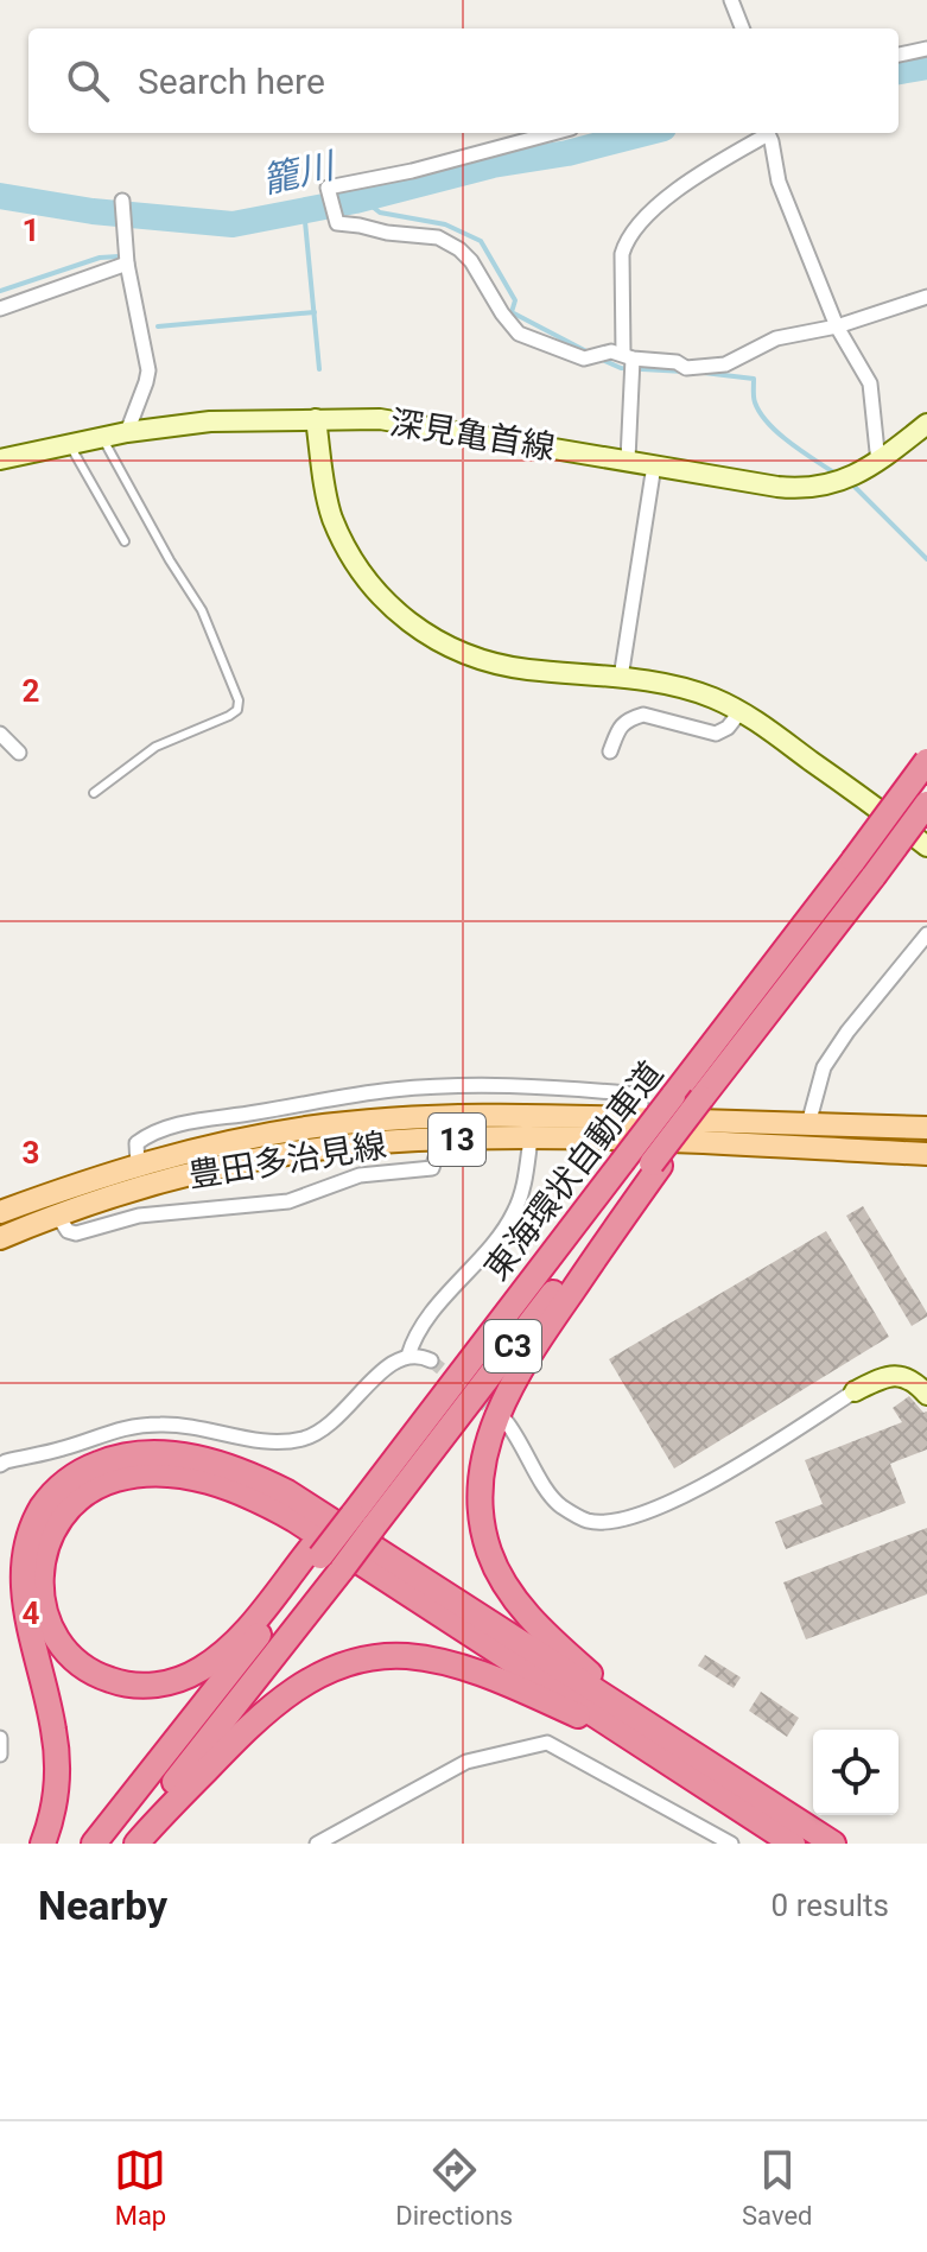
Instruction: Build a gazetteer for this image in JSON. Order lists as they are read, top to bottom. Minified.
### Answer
{"streets":{"highway":["東海環状自動車道","C3"],"main road":["深見亀首線","13","豊田多治見線"]},"water":["籠川"],"page":{"search":"Search here","heading":["Nearby","0 results"],"nav":["Map","Directions","Saved"]},"grid":{"rows":["1","2","3","4"]}}
